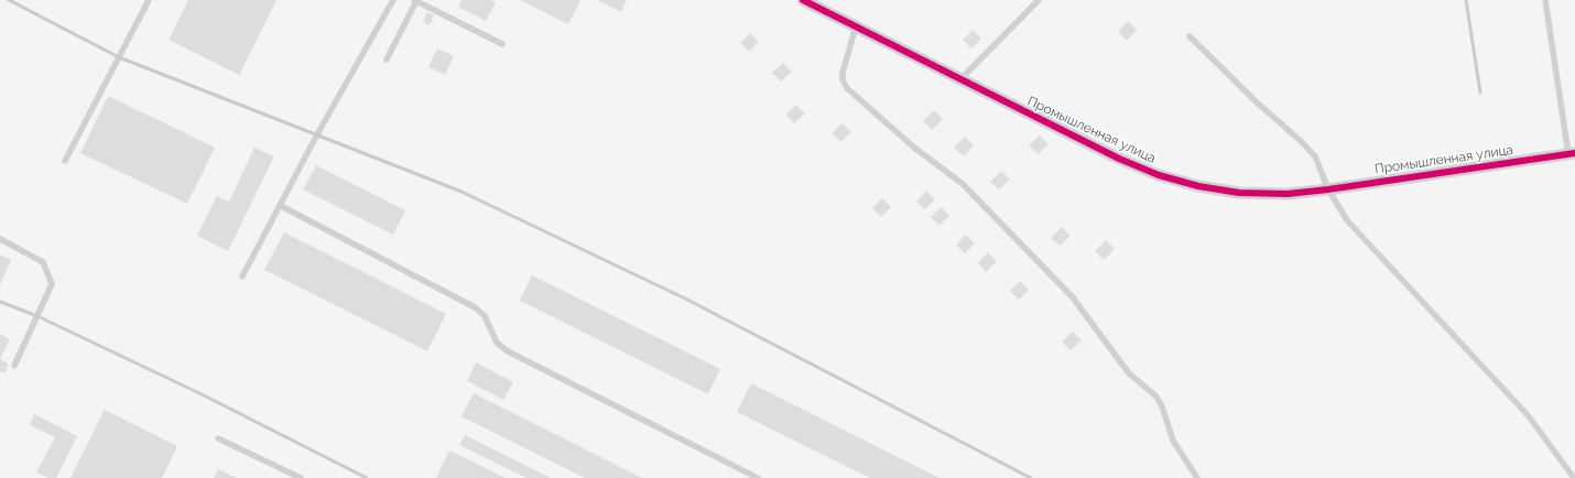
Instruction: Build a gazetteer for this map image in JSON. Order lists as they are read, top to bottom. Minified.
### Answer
{"streets":{"street":["Промышленная улица"]}}
